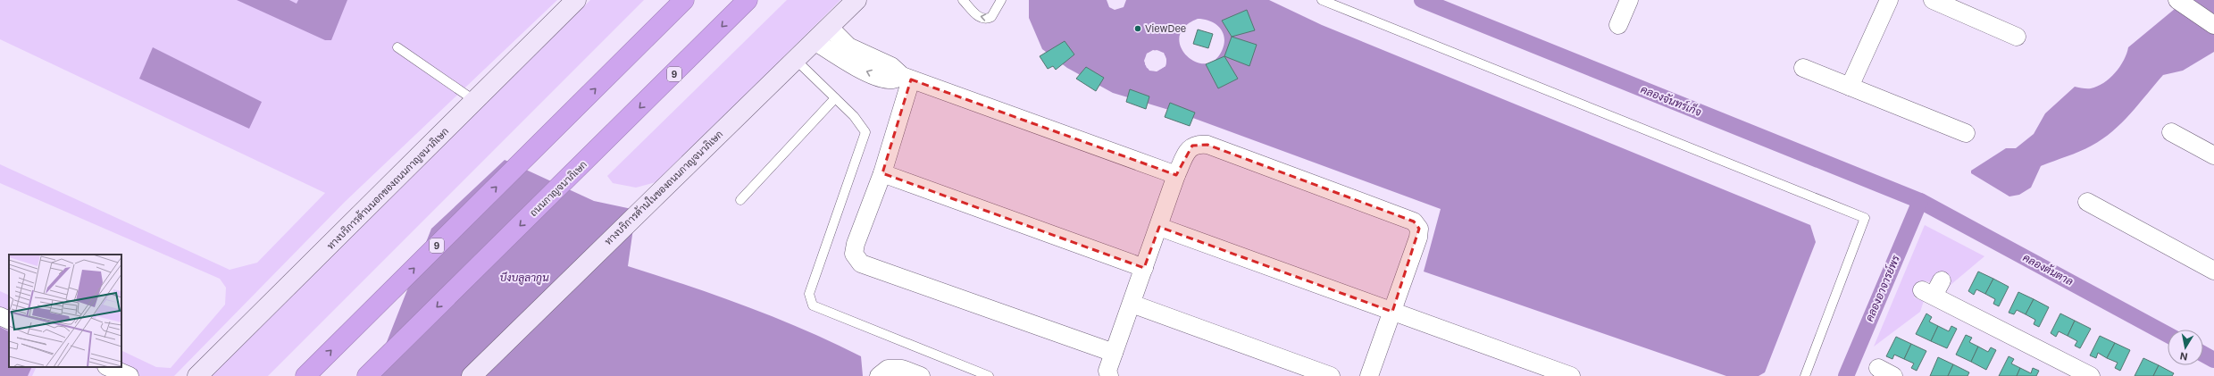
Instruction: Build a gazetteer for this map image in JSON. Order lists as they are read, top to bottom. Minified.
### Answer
{"streets":{"highway":["9","ถนนกาญจนาภิเษก"],"main road":["ทางบริการด้านในของถนนกาญจนาภิเษก","ทางบริการด้านนอกของถนนกาญจนาภิเษก"]},"water":["คลองจันทร์เก็จ","คลองต้นตาล","บึงบลูลากูน","คลองอาจารย์พร"],"places":["ViewDee"],"north":"bottom"}
